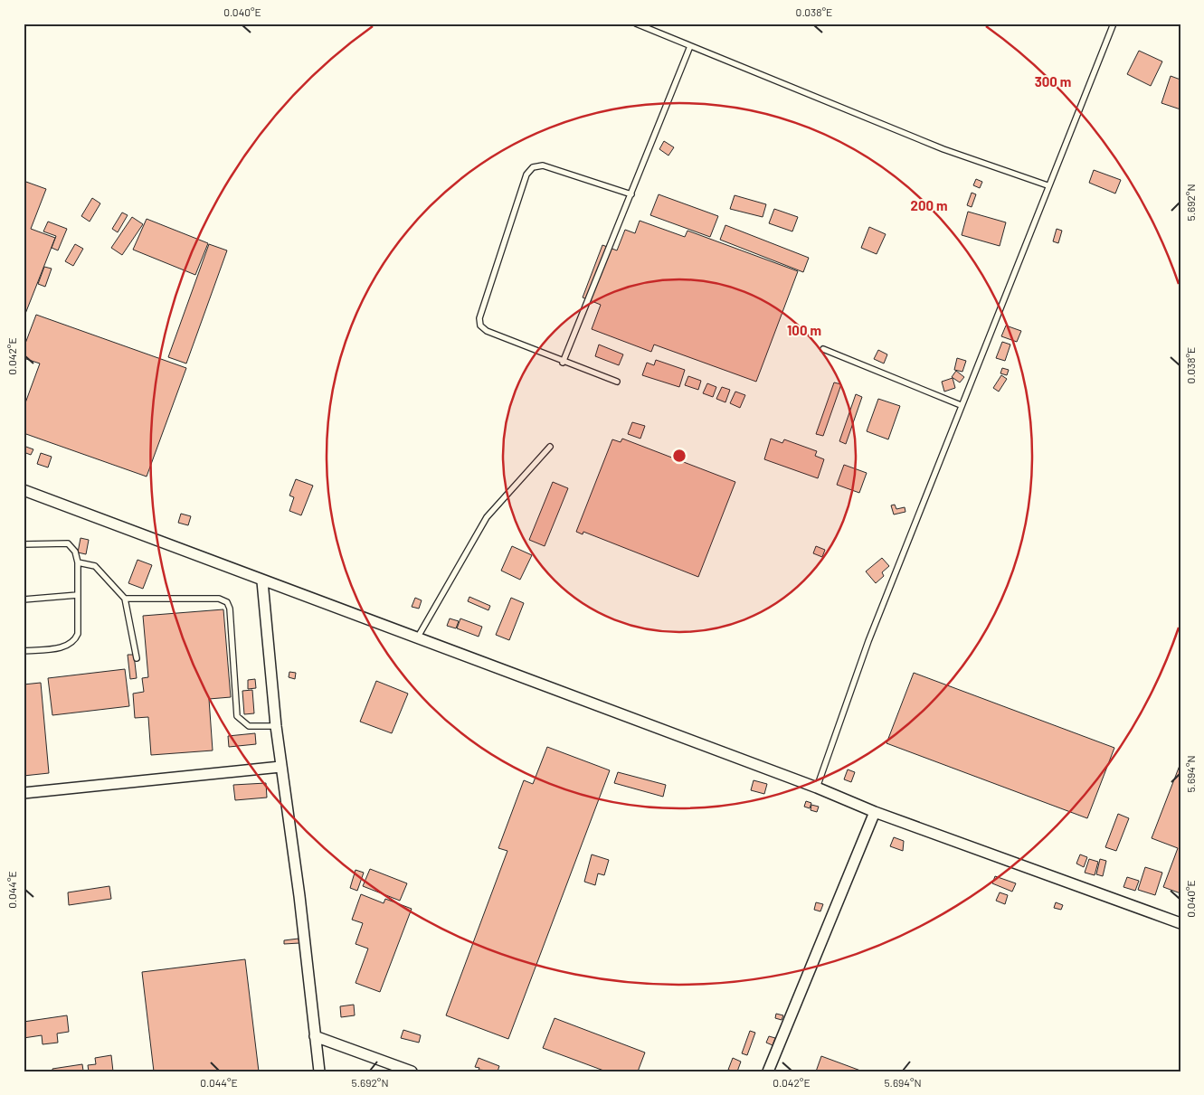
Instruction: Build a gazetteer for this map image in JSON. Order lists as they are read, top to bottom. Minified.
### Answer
{"coordinates":["0.040°E","0.038°E","5.692°N","0.042°E","5.694°N","0.044°E"],"rings":["300 m","200 m","100 m"]}
